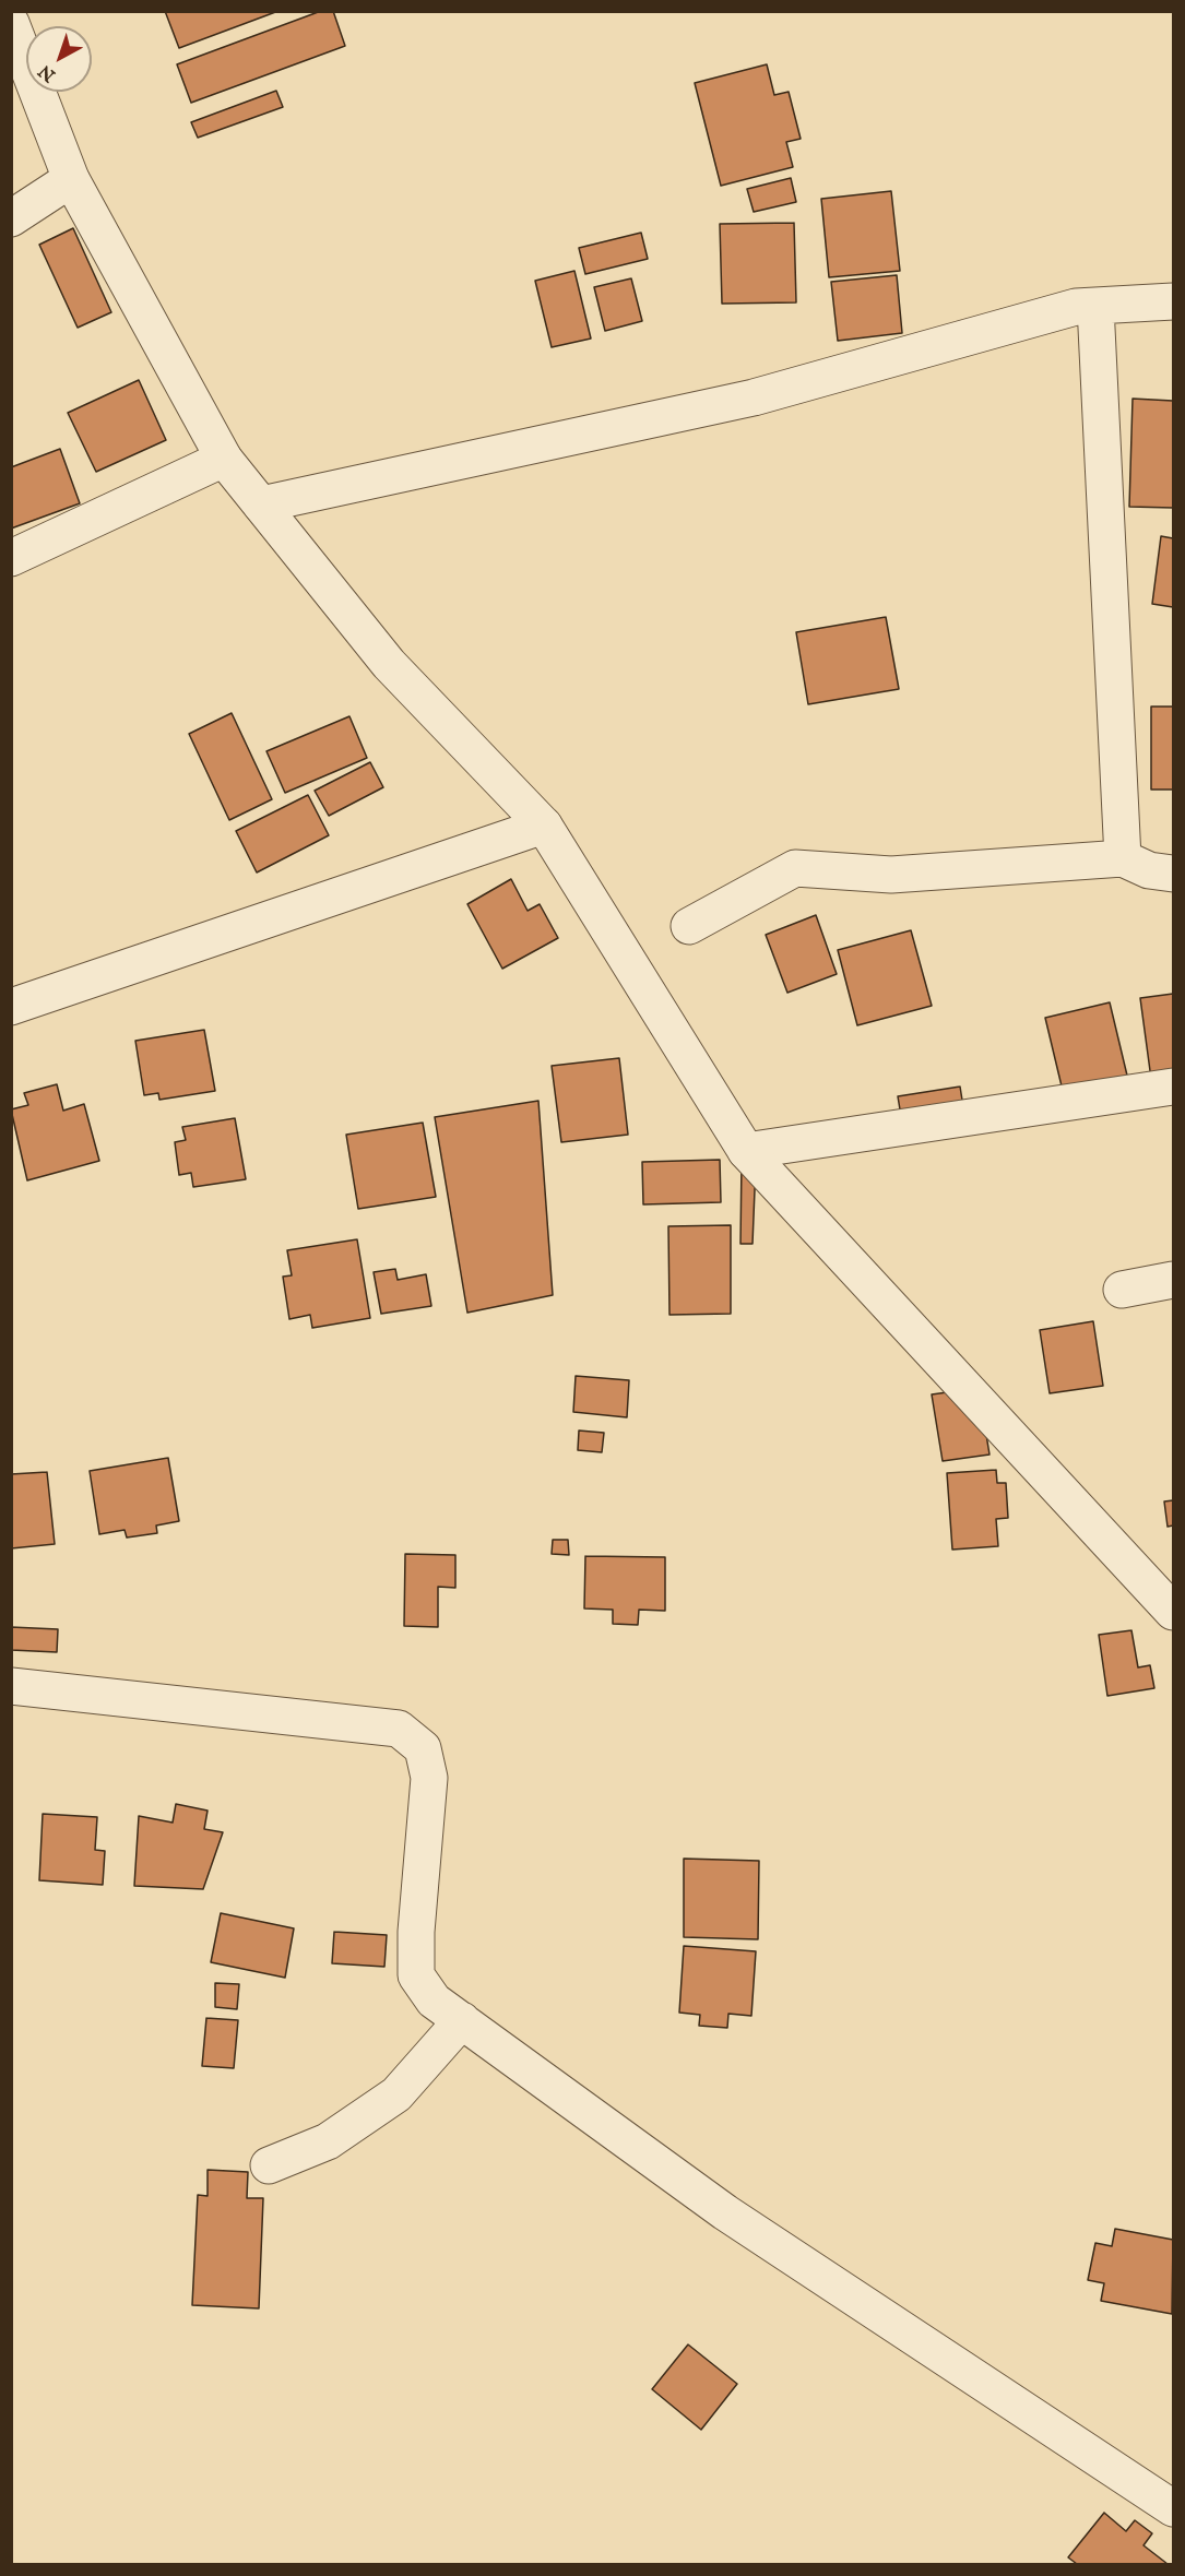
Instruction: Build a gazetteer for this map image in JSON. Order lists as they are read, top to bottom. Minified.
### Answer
{"north":"bottom left"}
